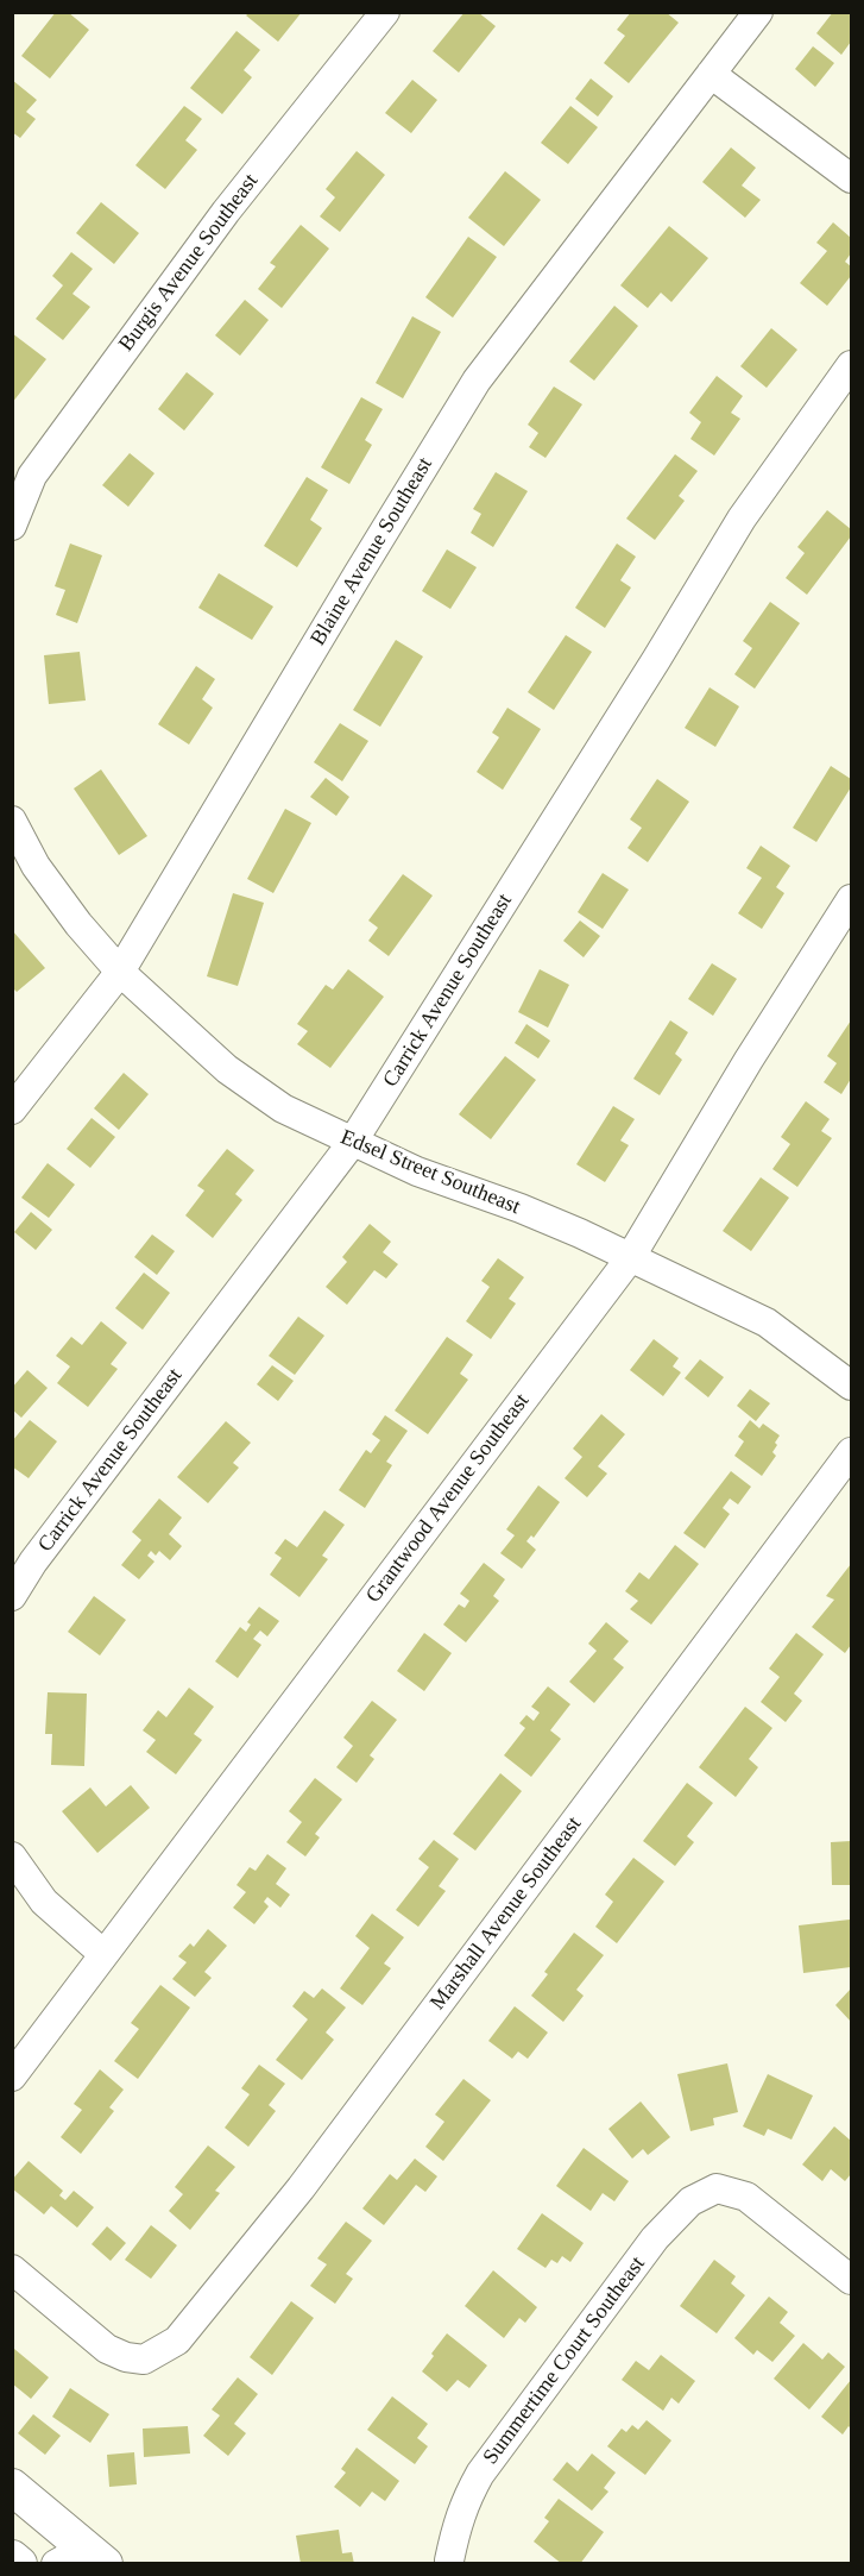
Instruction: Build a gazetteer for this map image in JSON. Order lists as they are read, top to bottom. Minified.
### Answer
{"streets":{"street":["Burgis Avenue Southeast","Blaine Avenue Southeast","Carrick Avenue Southeast","Edsel Street Southeast","Grantwood Avenue Southeast","Marshall Avenue Southeast","Summertime Court Southeast"]},"crossings":[["Blaine Avenue Southeast","Edsel Street Southeast"],["Carrick Avenue Southeast","Edsel Street Southeast"],["Edsel Street Southeast","Grantwood Avenue Southeast"]]}
